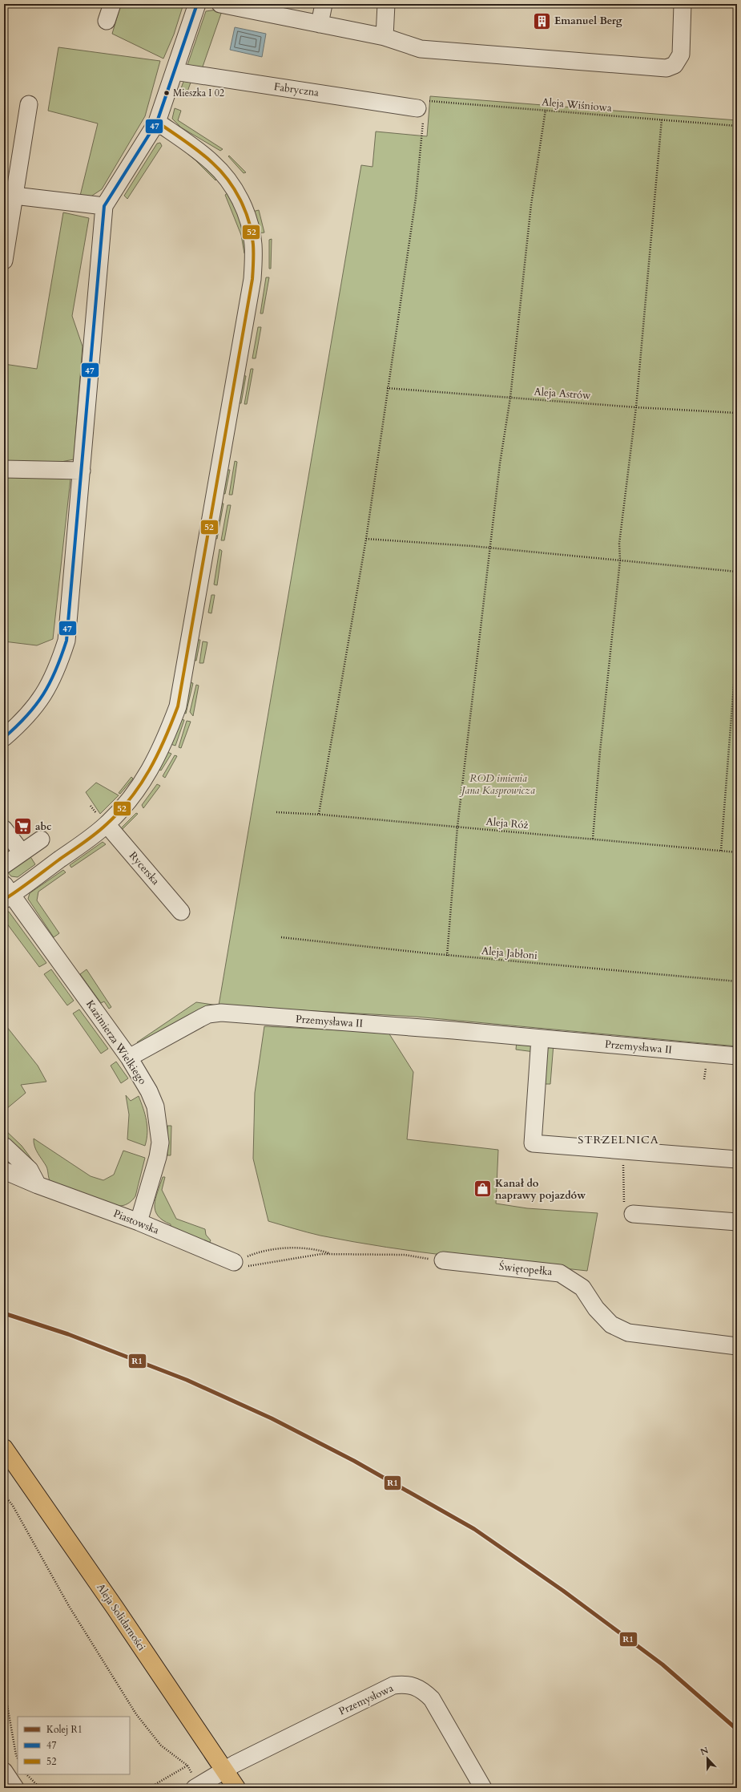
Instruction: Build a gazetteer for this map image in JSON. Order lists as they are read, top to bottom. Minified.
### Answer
{"streets":{"main road":["Aleja Solidarności"],"street":["Fabryczna","Rycerska","Przemysława II","Kazimierza Wielkiego","Piastowska","Świętopełka","Przemysłowa"],"path":["Aleja Wiśniowa","Aleja Astrów","Aleja Róż","Aleja Jabłoni"]},"crossings":[["Fabryczna","Aleja Wiśniowa"],["Przemysława II","Kazimierza Wielkiego"],["Kazimierza Wielkiego","Piastowska"],["Aleja Solidarności","Przemysłowa"]],"districts":["STRZELNICA"],"parks":["ROD imienia Jana Kasprowicza"],"places":{"building":["Emanuel Berg"],"other":["Mieszka I 02"],"supermarket":["abc"],"shop":["Kanał do naprawy pojazdów"]},"lines":["transit line 47","transit line 52","rail line R1"],"legend":["Kolej R1","47","52"],"north":"top"}
